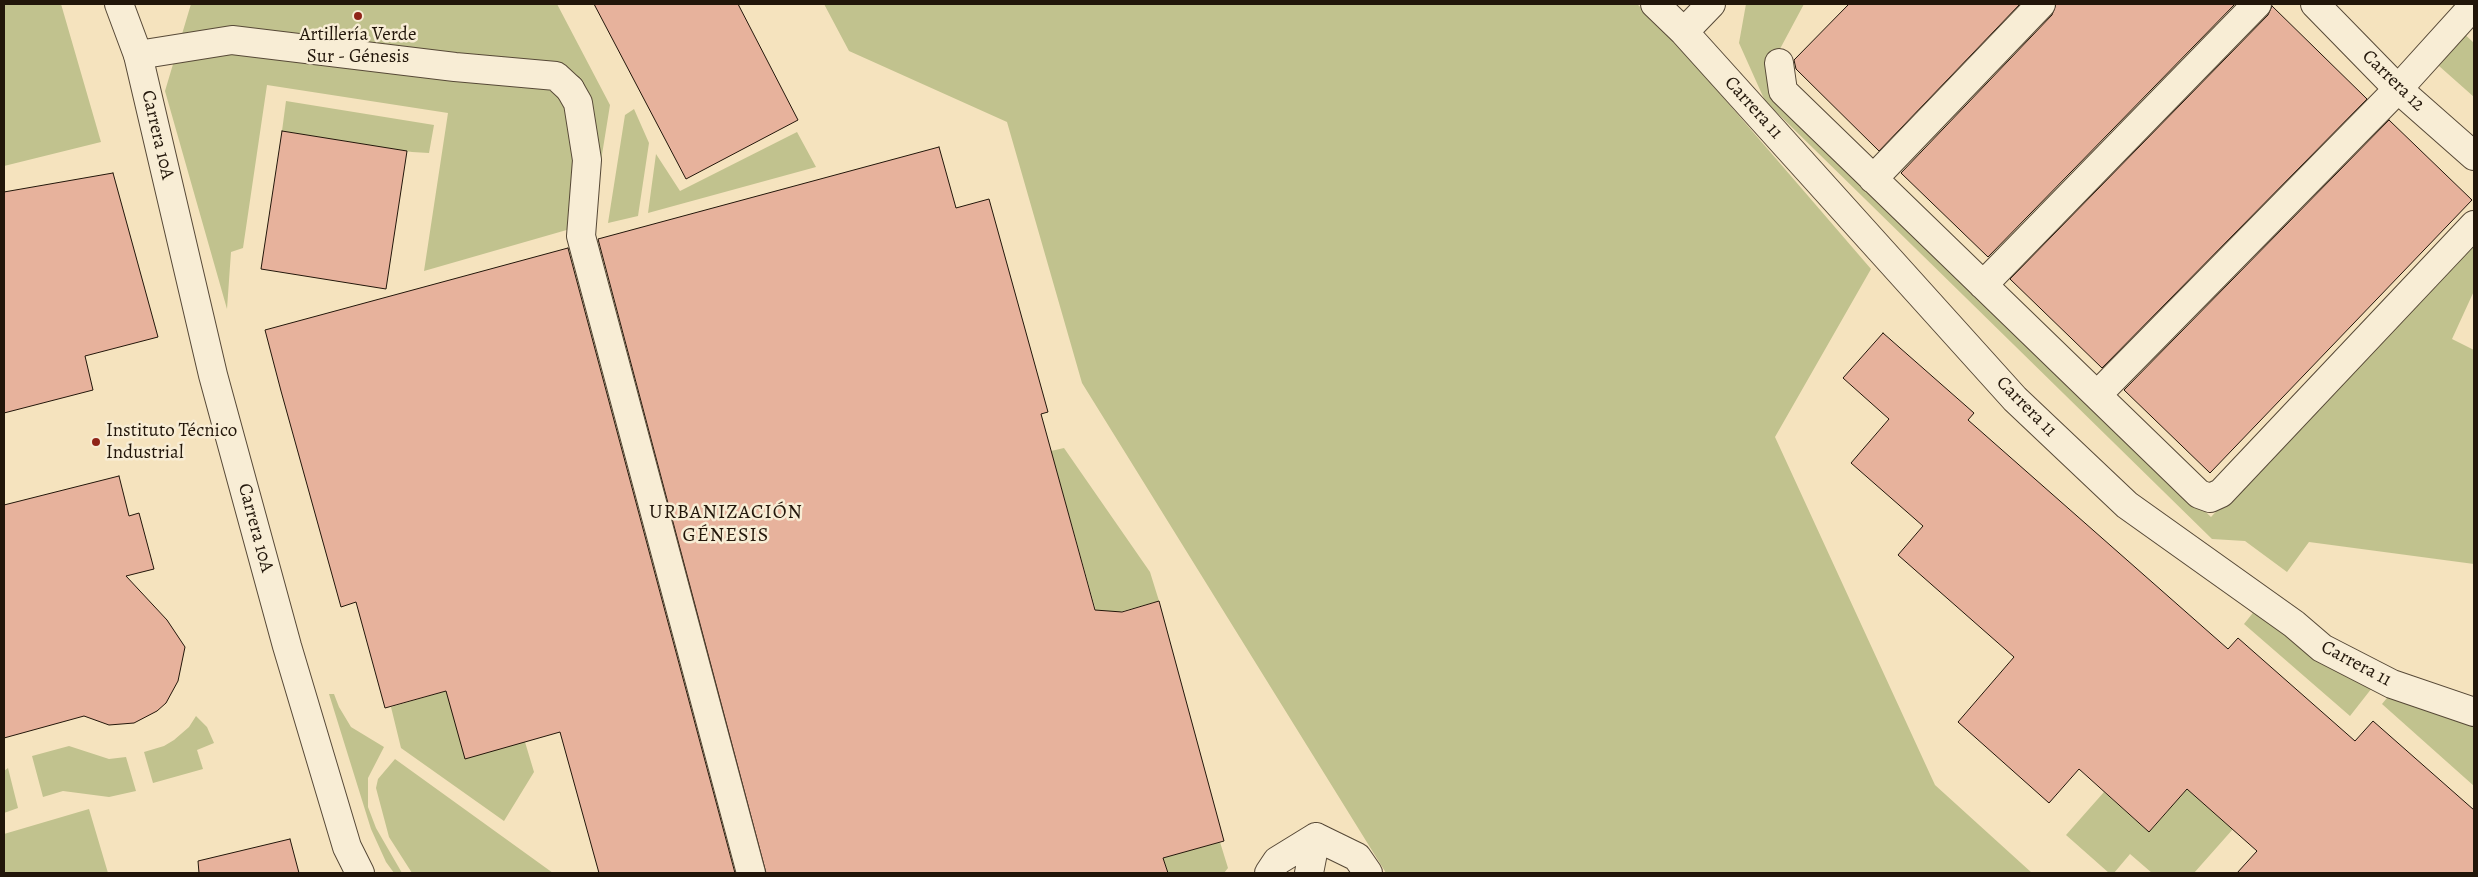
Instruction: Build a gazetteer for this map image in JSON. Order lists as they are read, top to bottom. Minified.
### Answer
{"streets":{"street":["Carrera 12","Carrera 11","Carrera 10A"]},"districts":["URBANIZACIÓN GÉNESIS"],"places":["Artillería Verde Sur - Génesis","Instituto Técnico Industrial"]}
